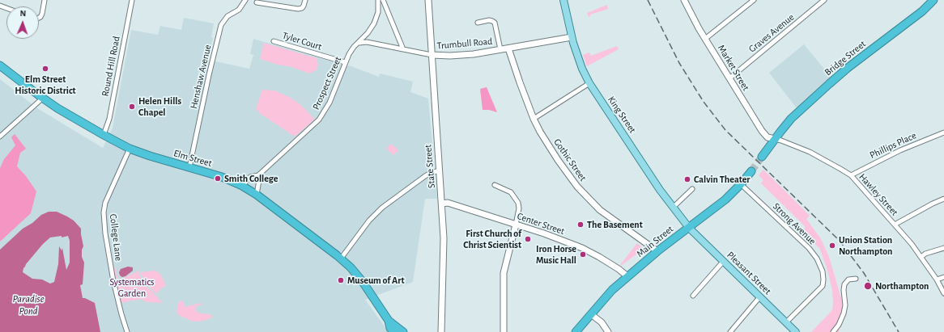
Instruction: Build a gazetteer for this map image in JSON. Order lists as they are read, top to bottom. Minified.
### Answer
{"streets":{"highway":["Bridge Street","Elm Street","Main Street"],"main road":["King Street","Pleasant Street"],"street":["Graves Avenue","Tyler Court","Trumbull Road","Round Hill Road","Market Street","Henshaw Avenue","Prospect Street","Phillips Place","Gothic Street","State Street","Hawley Street","Center Street","Strong Avenue","College Lane"]},"crossings":[["Graves Avenue","Market Street"],["Tyler Court","Prospect Street"],["Trumbull Road","Prospect Street"],["Trumbull Road","King Street"],["Trumbull Road","Gothic Street"],["Trumbull Road","State Street"],["Bridge Street","Market Street"],["Bridge Street","Hawley Street"],["Round Hill Road","Elm Street"],["Market Street","Hawley Street"],["Henshaw Avenue","Elm Street"],["Prospect Street","Elm Street"],["King Street","Main Street"],["King Street","Pleasant Street"],["Phillips Place","Hawley Street"],["Elm Street","College Lane"],["Gothic Street","Main Street"],["State Street","Center Street"],["Center Street","Main Street"],["Strong Avenue","Main Street"],["Strong Avenue","Pleasant Street"],["Main Street","Pleasant Street"]],"water":["Paradise Pond"],"parks":["Systematics Garden"],"places":["Elm Street Historic District","Helen Hills Chapel","Smith College","Calvin Theater","The Basement","First Church of Christ Scientist","Union Station Northampton","Iron Horse Music Hall","Museum of Art","Northampton"],"north":"top"}
